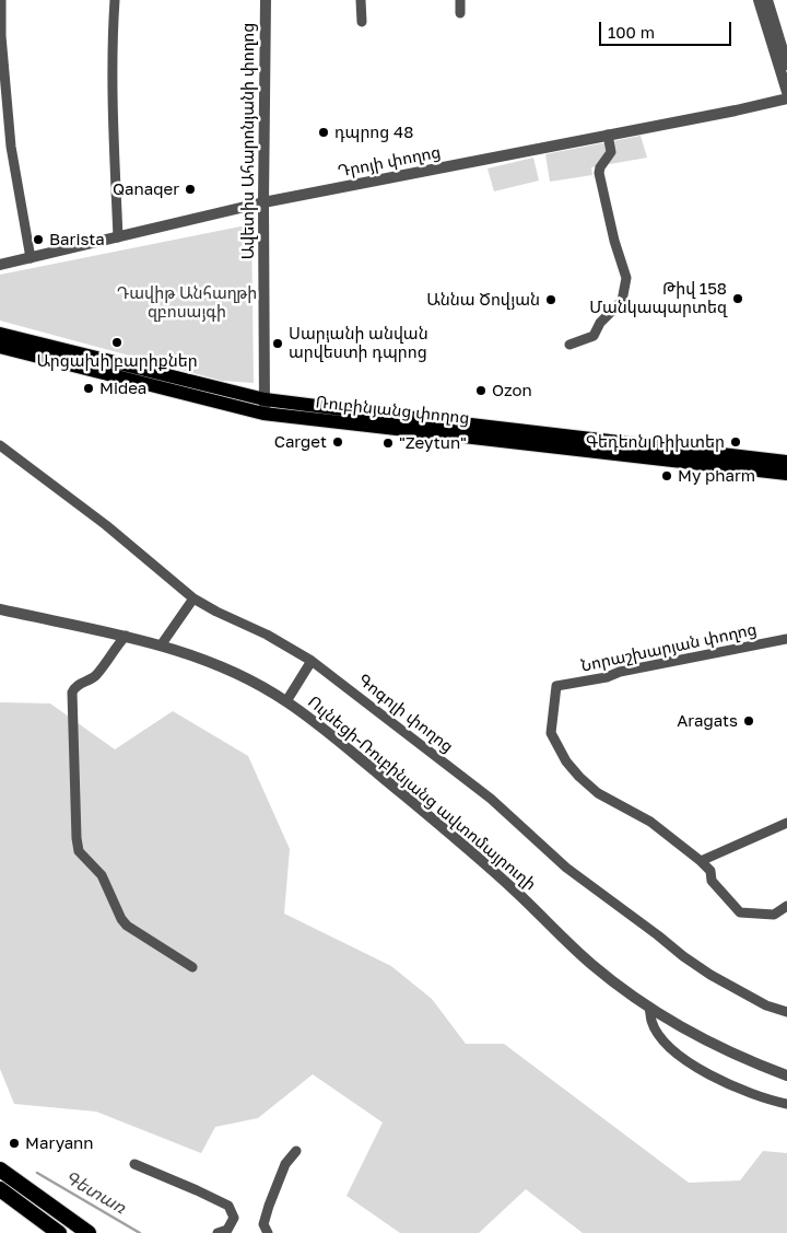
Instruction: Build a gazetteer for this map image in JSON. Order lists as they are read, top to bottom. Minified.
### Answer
{"streets":{"main road":["Ռուբինյանց փողոց"],"street":["Ավետիս Ահարոնյանի փողոց","Դրոյի փողոց","Նորաշխարյան փողոց","Գոգոլի փողոց","Ուլնեցի-Ռուբինյանց ավտոմայրուղի"]},"crossings":[["Ավետիս Ահարոնյանի փողոց","Դրոյի փողոց"],["Ավետիս Ահարոնյանի փողոց","Ռուբինյանց փողոց"]],"water":["Գետառ"],"parks":["Դավիթ Անհաղթի զբոսայգի"],"places":["դպրոց 48","Qanaqer","Barista","Թիվ 158 Մանկապարտեզ","Աննա Ծովյան","Արցախի բարիքներ","Սարյանի անվան արվեստի դպրոց","Midea","Ozon","Carget","Գեդեոն Ռիխտեր","\"Zeytun\"","My pharm","Aragats","Maryann"],"scale_bar":"100 m"}
